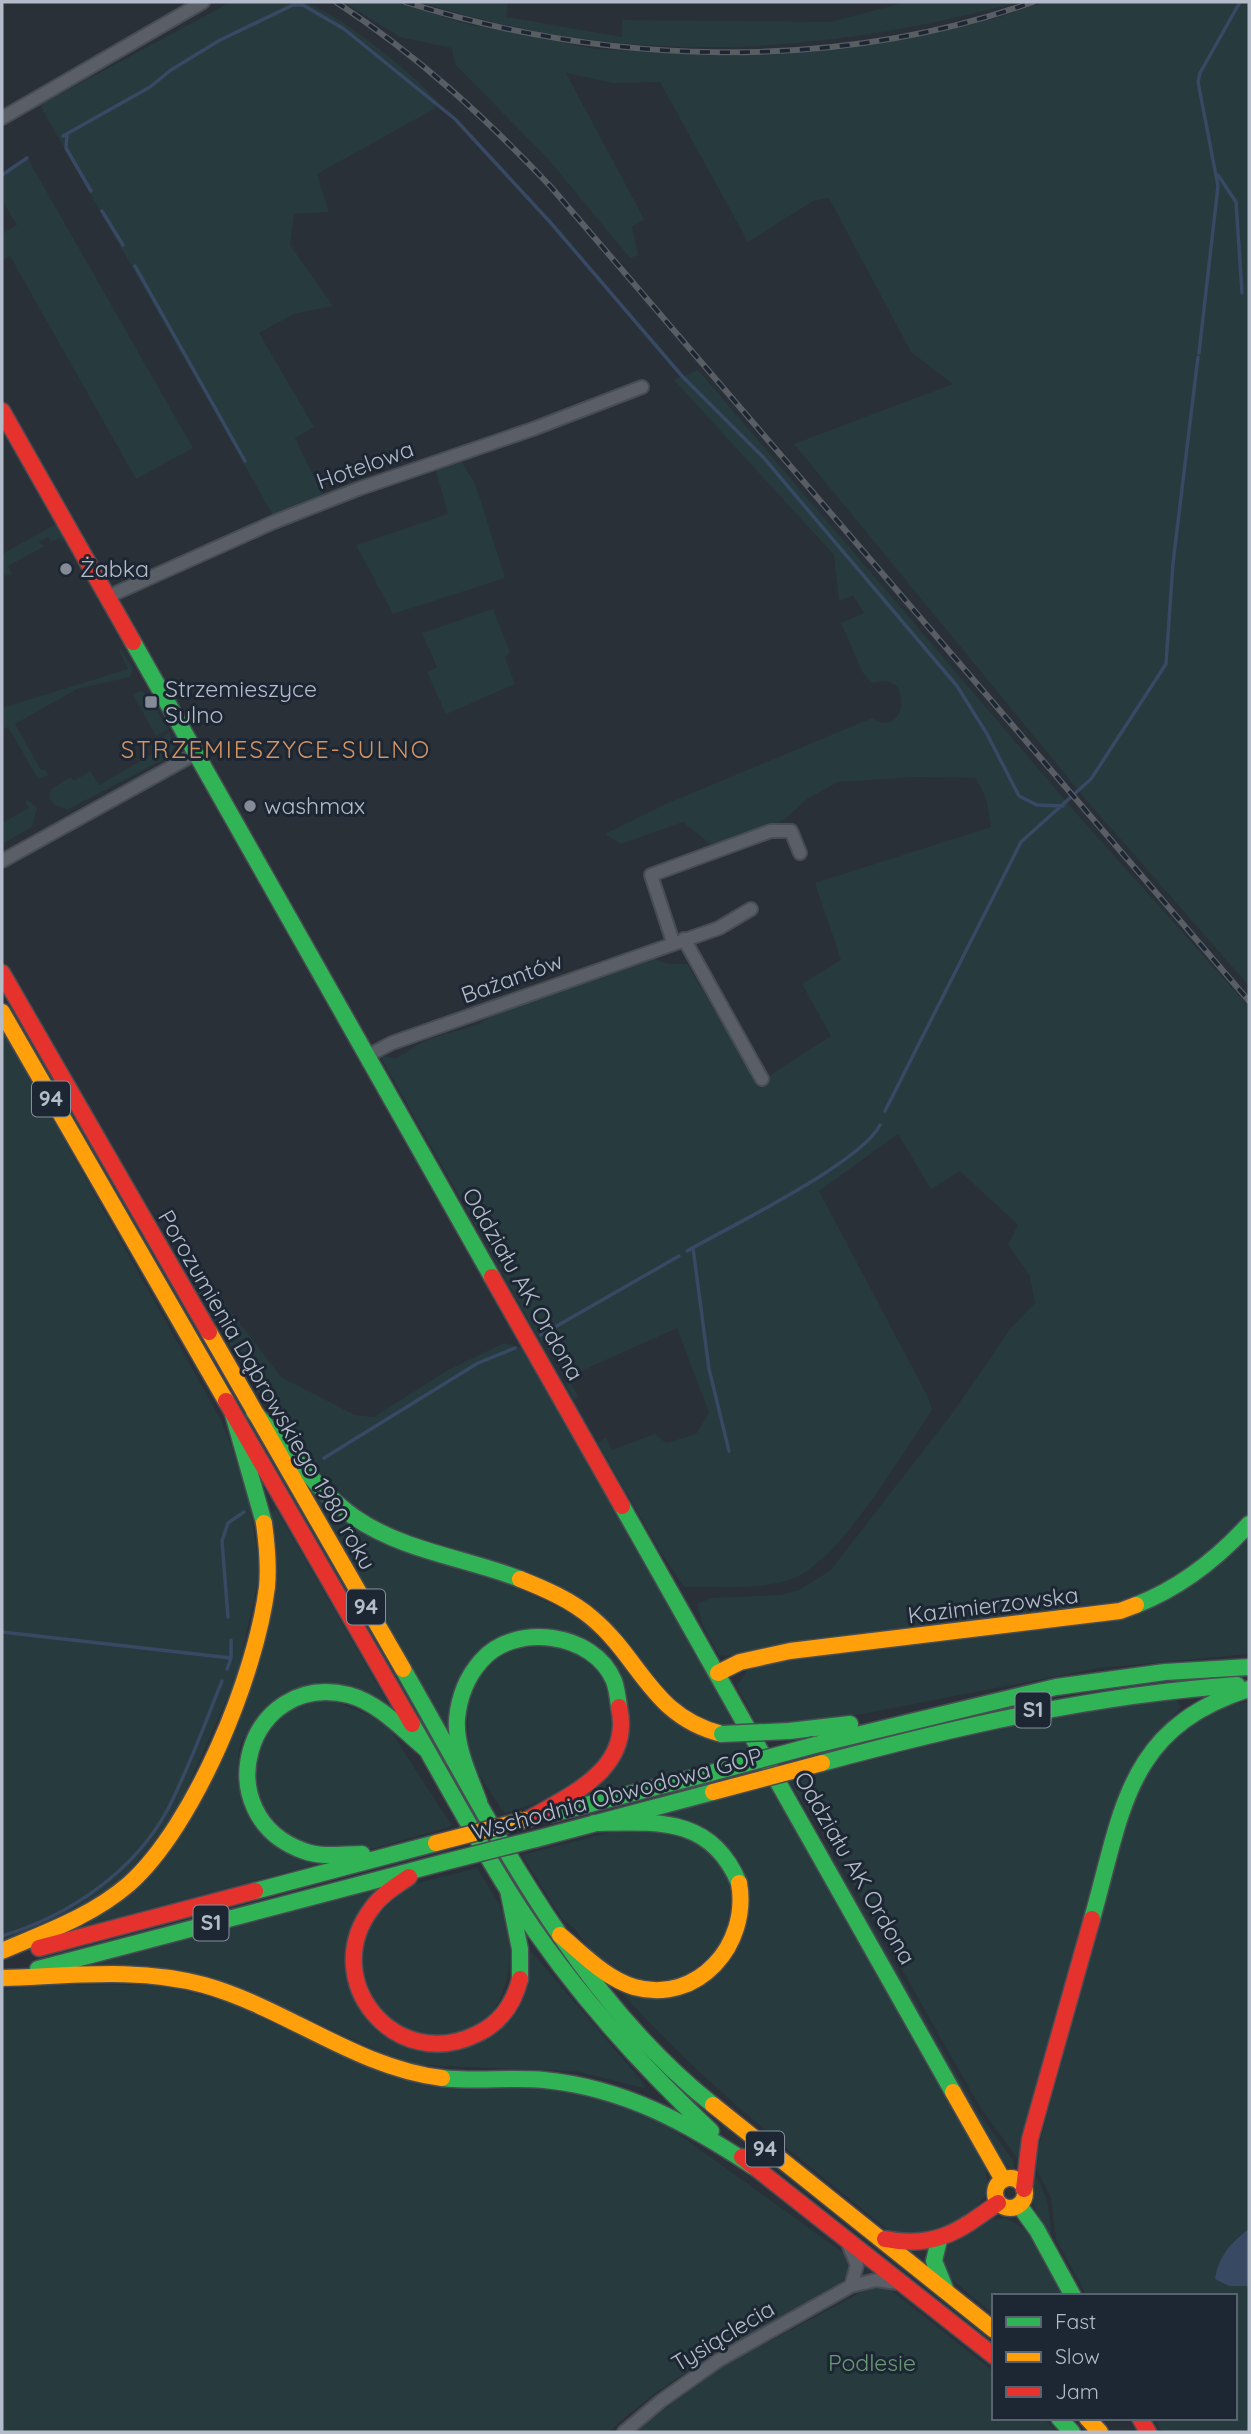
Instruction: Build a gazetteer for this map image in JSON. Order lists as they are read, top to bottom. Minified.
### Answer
{"streets":{"main road":["94","Oddziału AK Ordona","Porozumienia Dąbrowskiego 1980 roku","Kazimierzowska","S1","Wschodnia Obwodowa GOP"],"street":["Hotelowa","Bażantów","Tysiąclecia"]},"crossings":[["Hotelowa","Oddziału AK Ordona"],["Bażantów","Oddziału AK Ordona"],["Oddziału AK Ordona","Kazimierzowska"],["Porozumienia Dąbrowskiego 1980 roku","Tysiąclecia"]],"districts":["STRZEMIESZYCE-SULNO"],"parks":["Podlesie"],"places":{"other":["Żabka","washmax"],"transit":["Strzemieszyce Sulno"]},"legend":["Fast","Slow","Jam"]}
